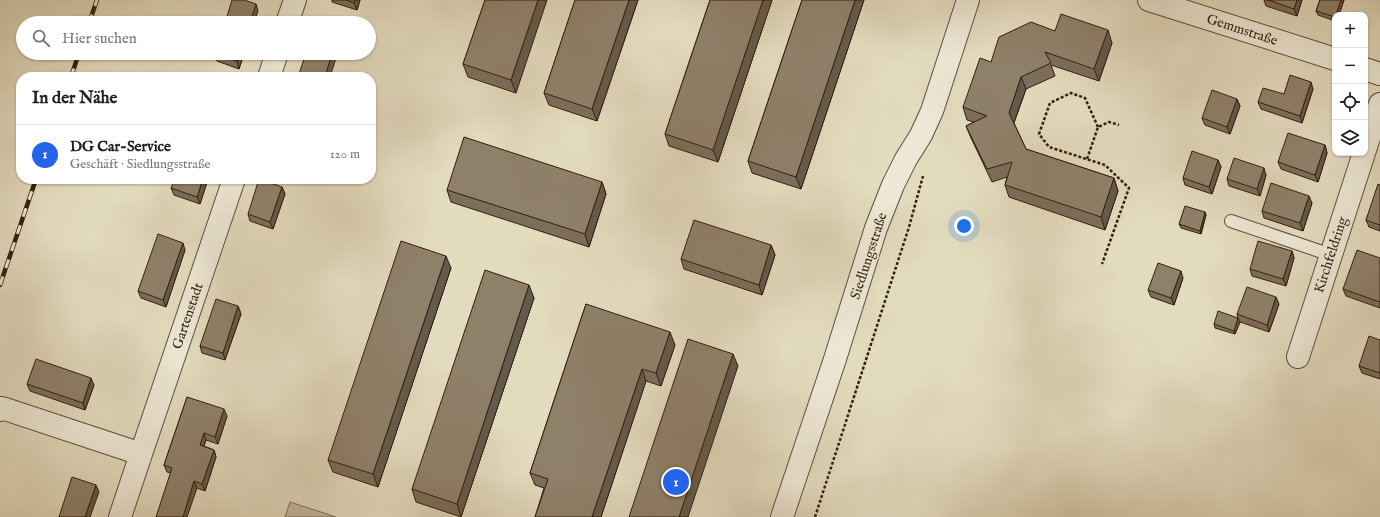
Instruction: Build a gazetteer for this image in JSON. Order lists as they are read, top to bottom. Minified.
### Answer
{"streets":{"street":["Gemmstraße","Kirchfeldring","Siedlungsstraße","Gartenstadt"]},"page":{"map_buttons":["+","−"],"search":"Hier suchen","heading":"In der Nähe","list":[{"mark":"1","name":"DG Car-Service","note":"Geschäft · Siedlungsstraße","value":"120 m"}],"pins":"1"}}
